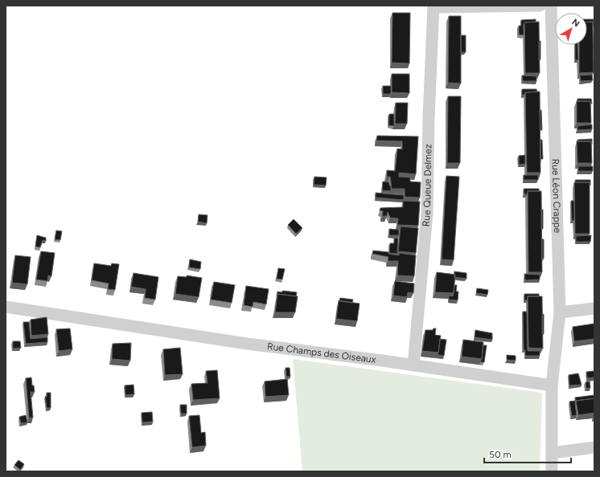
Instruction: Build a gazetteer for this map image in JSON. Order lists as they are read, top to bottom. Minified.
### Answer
{"streets":{"street":["Rue Queue Delmez","Rue Léon Crappe","Rue Champs des Oiseaux"]},"crossings":[["Rue Queue Delmez","Rue Champs des Oiseaux"],["Rue Léon Crappe","Rue Champs des Oiseaux"]],"scale_bar":"50 m","north":"top right"}
